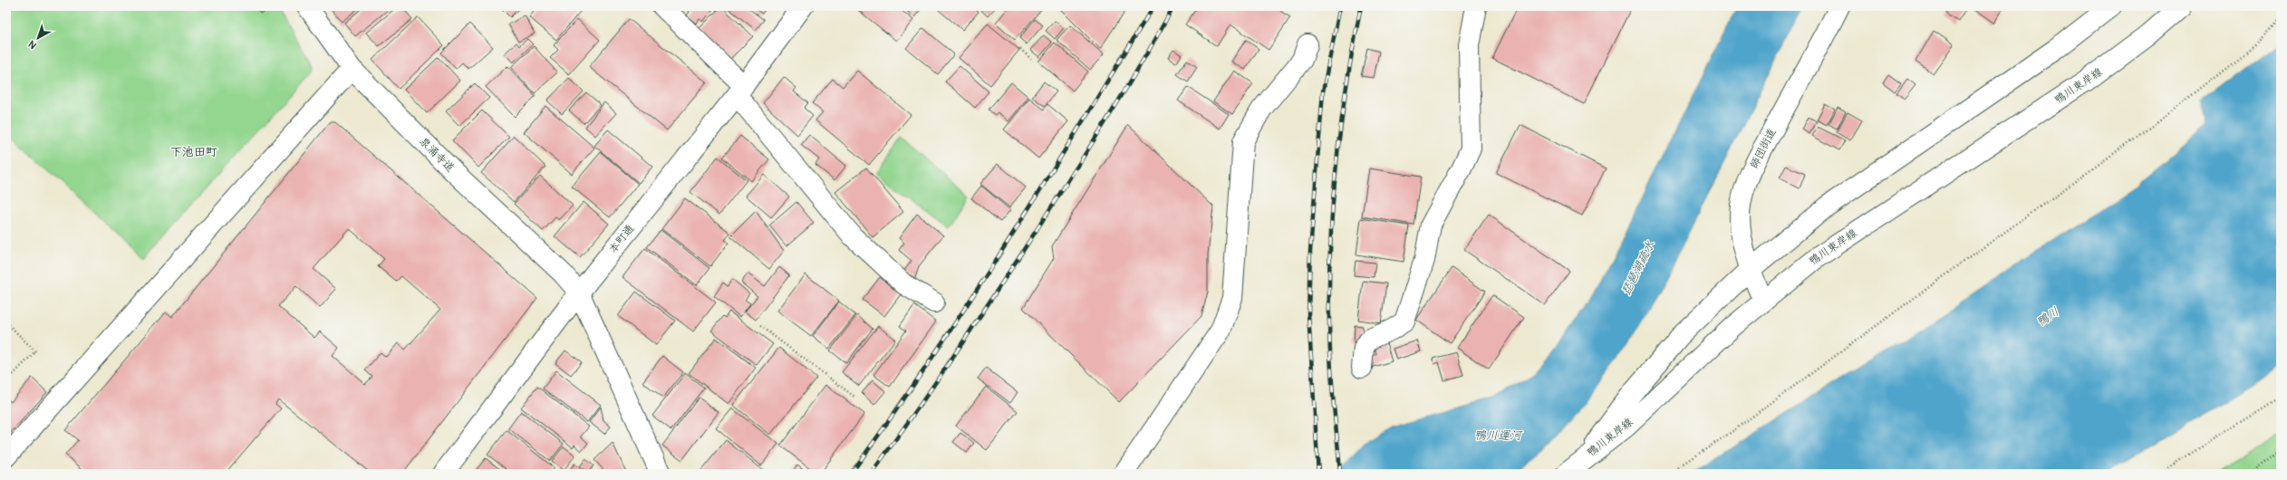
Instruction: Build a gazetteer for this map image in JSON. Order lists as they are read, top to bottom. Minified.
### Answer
{"streets":{"street":["鴨川東岸線","師団街道","泉涌寺道","本町通"]},"crossings":[["鴨川東岸線","師団街道"],["泉涌寺道","本町通"]],"districts":["下池田町"],"water":["琵琶湖疏水","鴨川","鴨川運河"],"north":"bottom left"}
